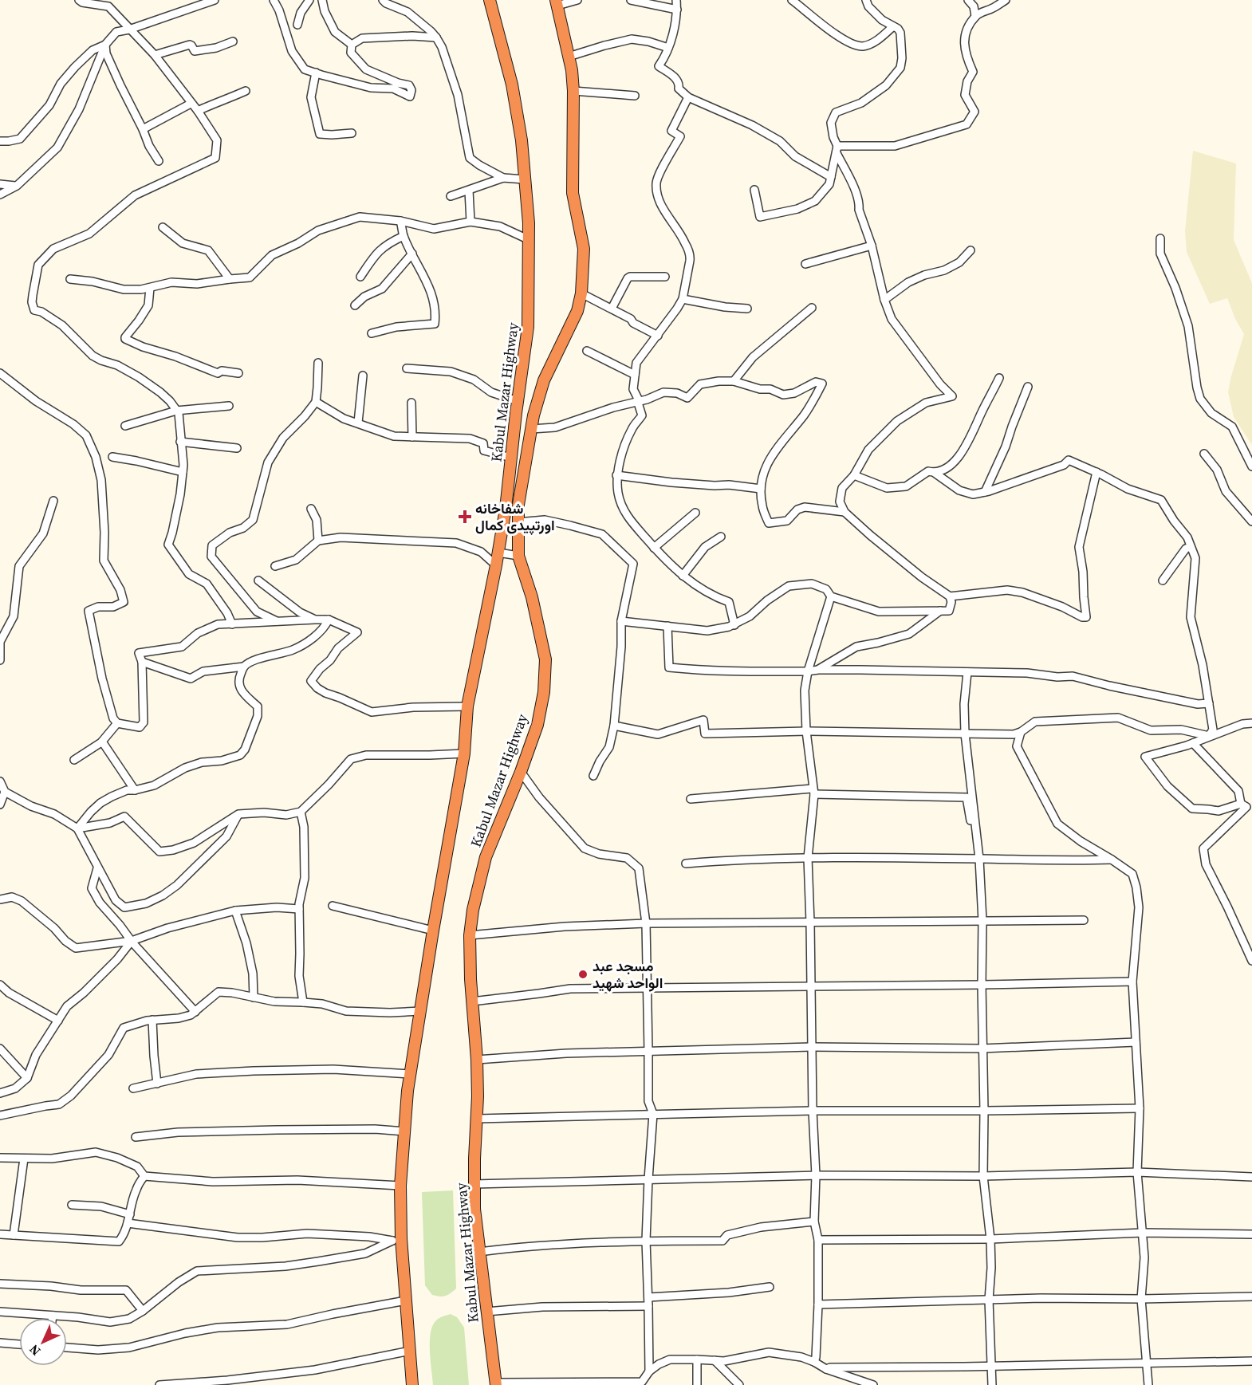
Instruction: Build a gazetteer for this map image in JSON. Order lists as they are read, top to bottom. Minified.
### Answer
{"streets":{"highway":["Kabul Mazar Highway"]},"places":{"health":["شفاخانه اورتپیدی کمال"],"other":["مسجد عبد الواحد شهید"]},"north":"bottom left"}
